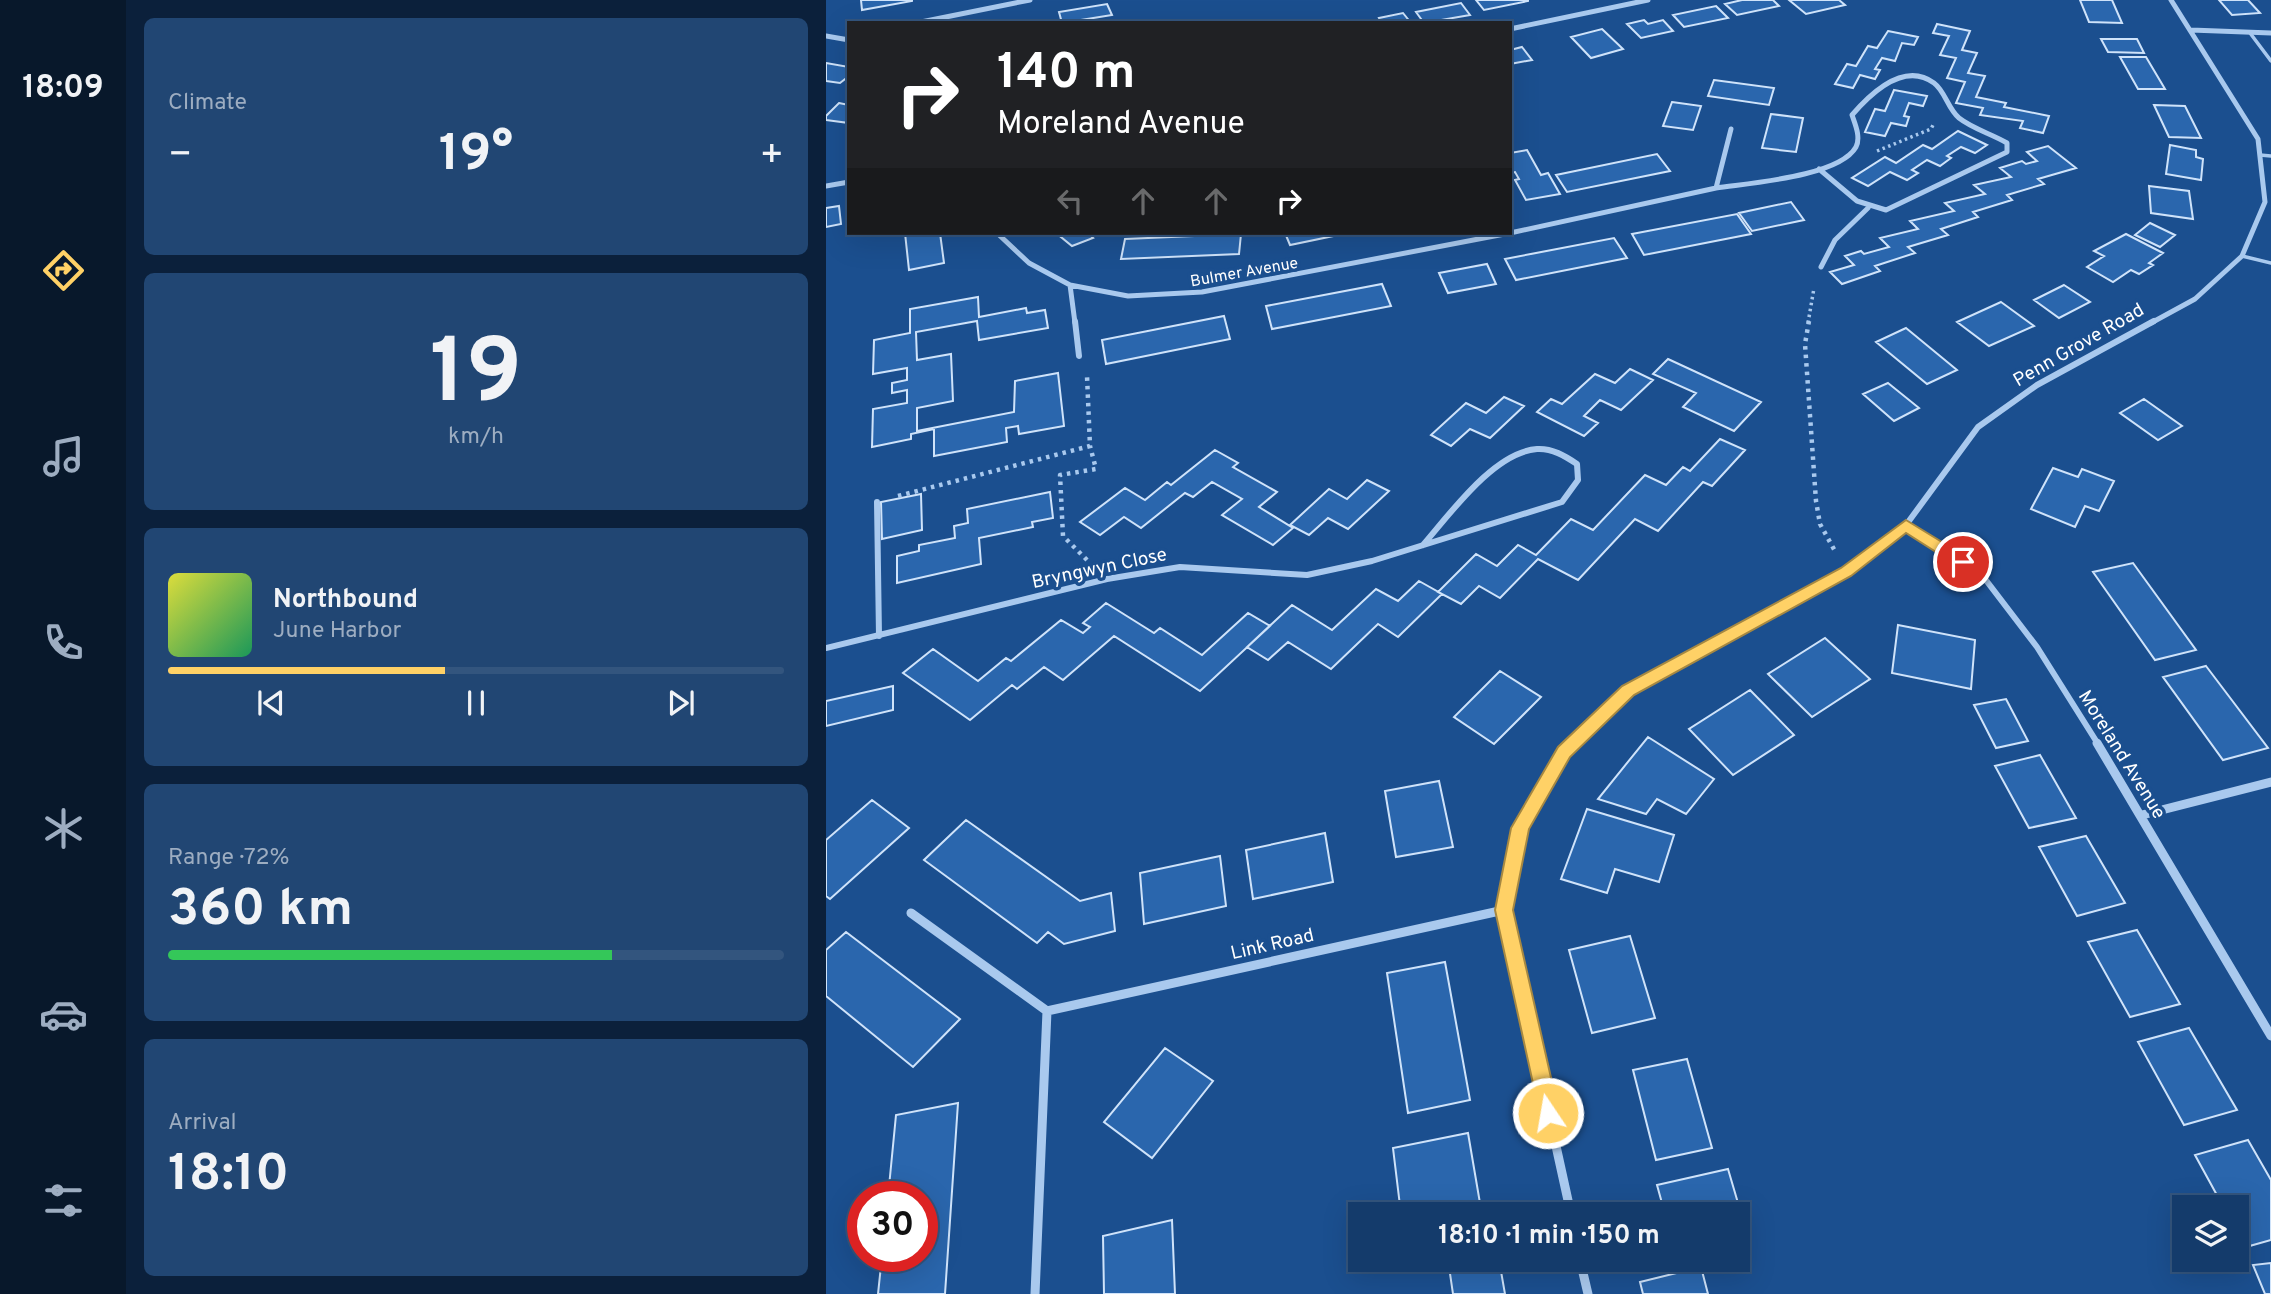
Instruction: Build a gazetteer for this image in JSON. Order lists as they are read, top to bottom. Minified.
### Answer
{"streets":{"street":["Bulmer Avenue","Penn Grove Road","Bryngwyn Close","Moreland Avenue","Link Road"]},"crossings":[["Penn Grove Road","Moreland Avenue"],["Penn Grove Road","Link Road"]],"page":{"tabs":"18:09","tile":["Climate",["19","km/h"],["Range · 72%","360 km"],["Arrival","18:10"]],"turn":["140 m","Moreland Avenue"],"heat":["−","19°","+"],"song":["Northbound","June Harbor"],"limit":"30","trip":"18:10 · 1 min · 150 m"}}
